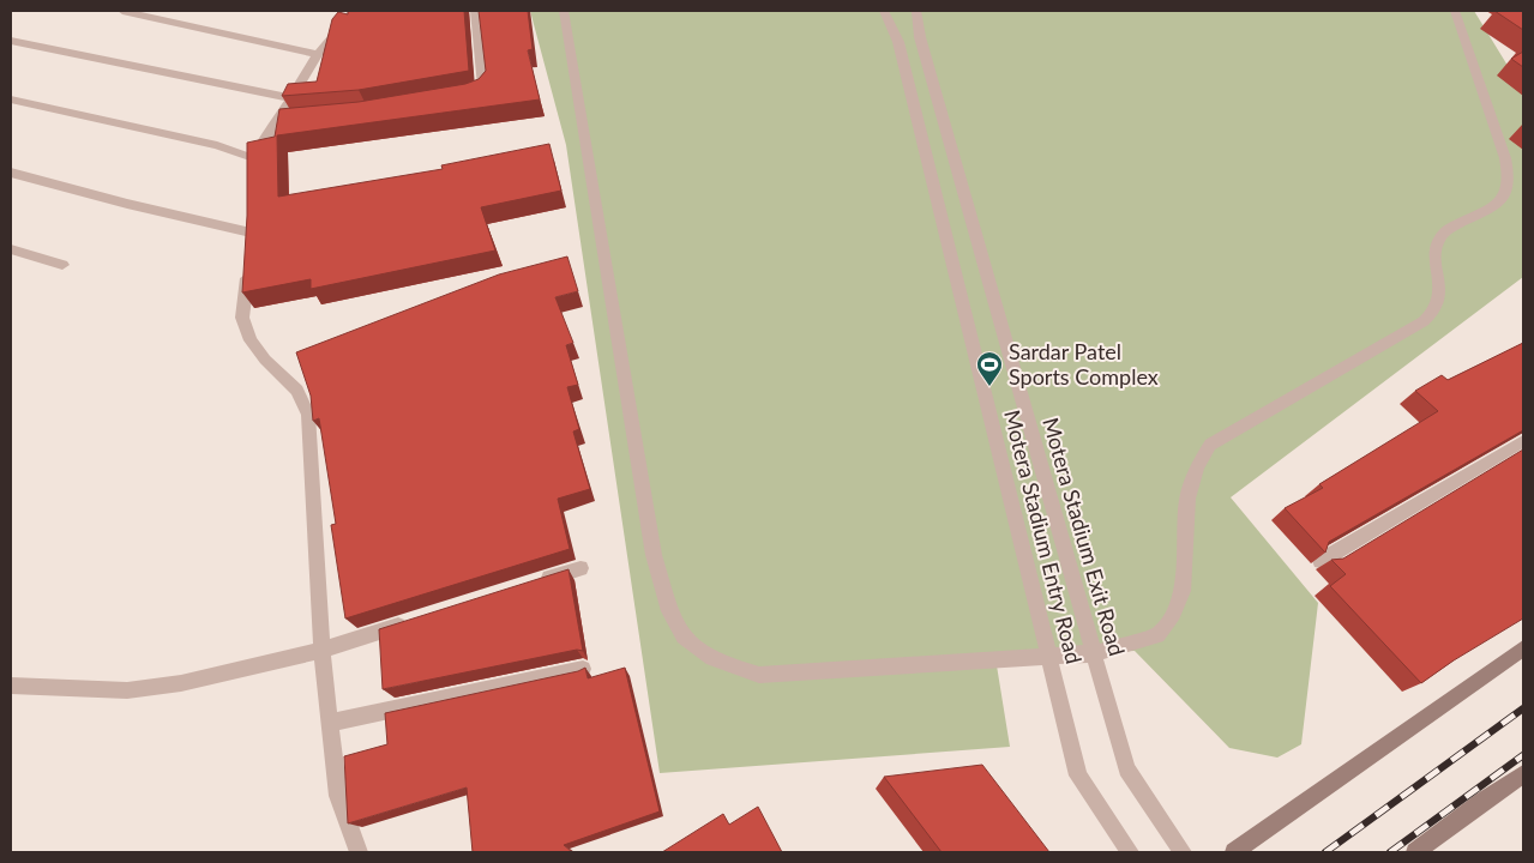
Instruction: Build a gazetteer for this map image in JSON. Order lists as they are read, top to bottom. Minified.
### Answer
{"streets":{"street":["Motera Stadium Entry Road","Motera Stadium Exit Road"]},"places":{"sports":["Sardar Patel Sports Complex"]}}
